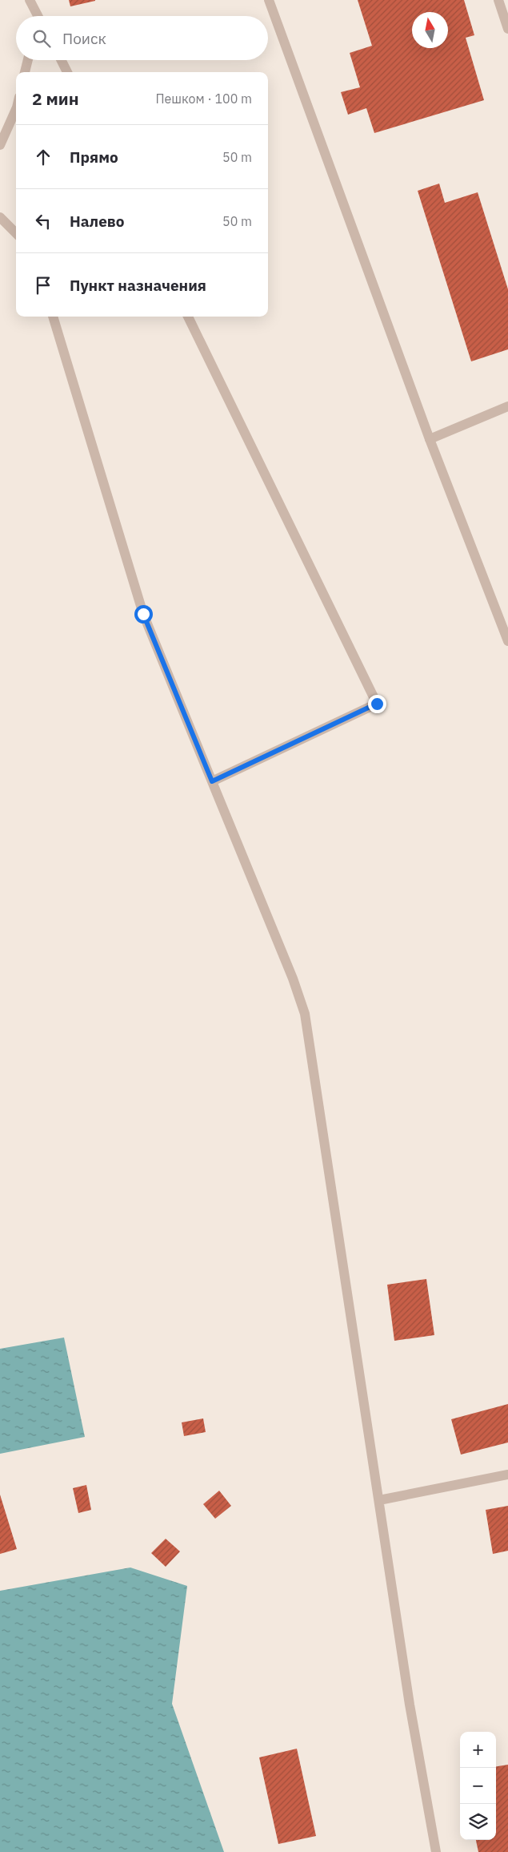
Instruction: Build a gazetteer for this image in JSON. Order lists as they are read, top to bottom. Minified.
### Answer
{"north":"top","page":{"search":"Поиск","heading":["2 мин","Пешком · 100 m"],"list":[["Прямо","50 m"],["Налево","50 m"],"Пункт назначения"],"map_buttons":["+","−"]}}
